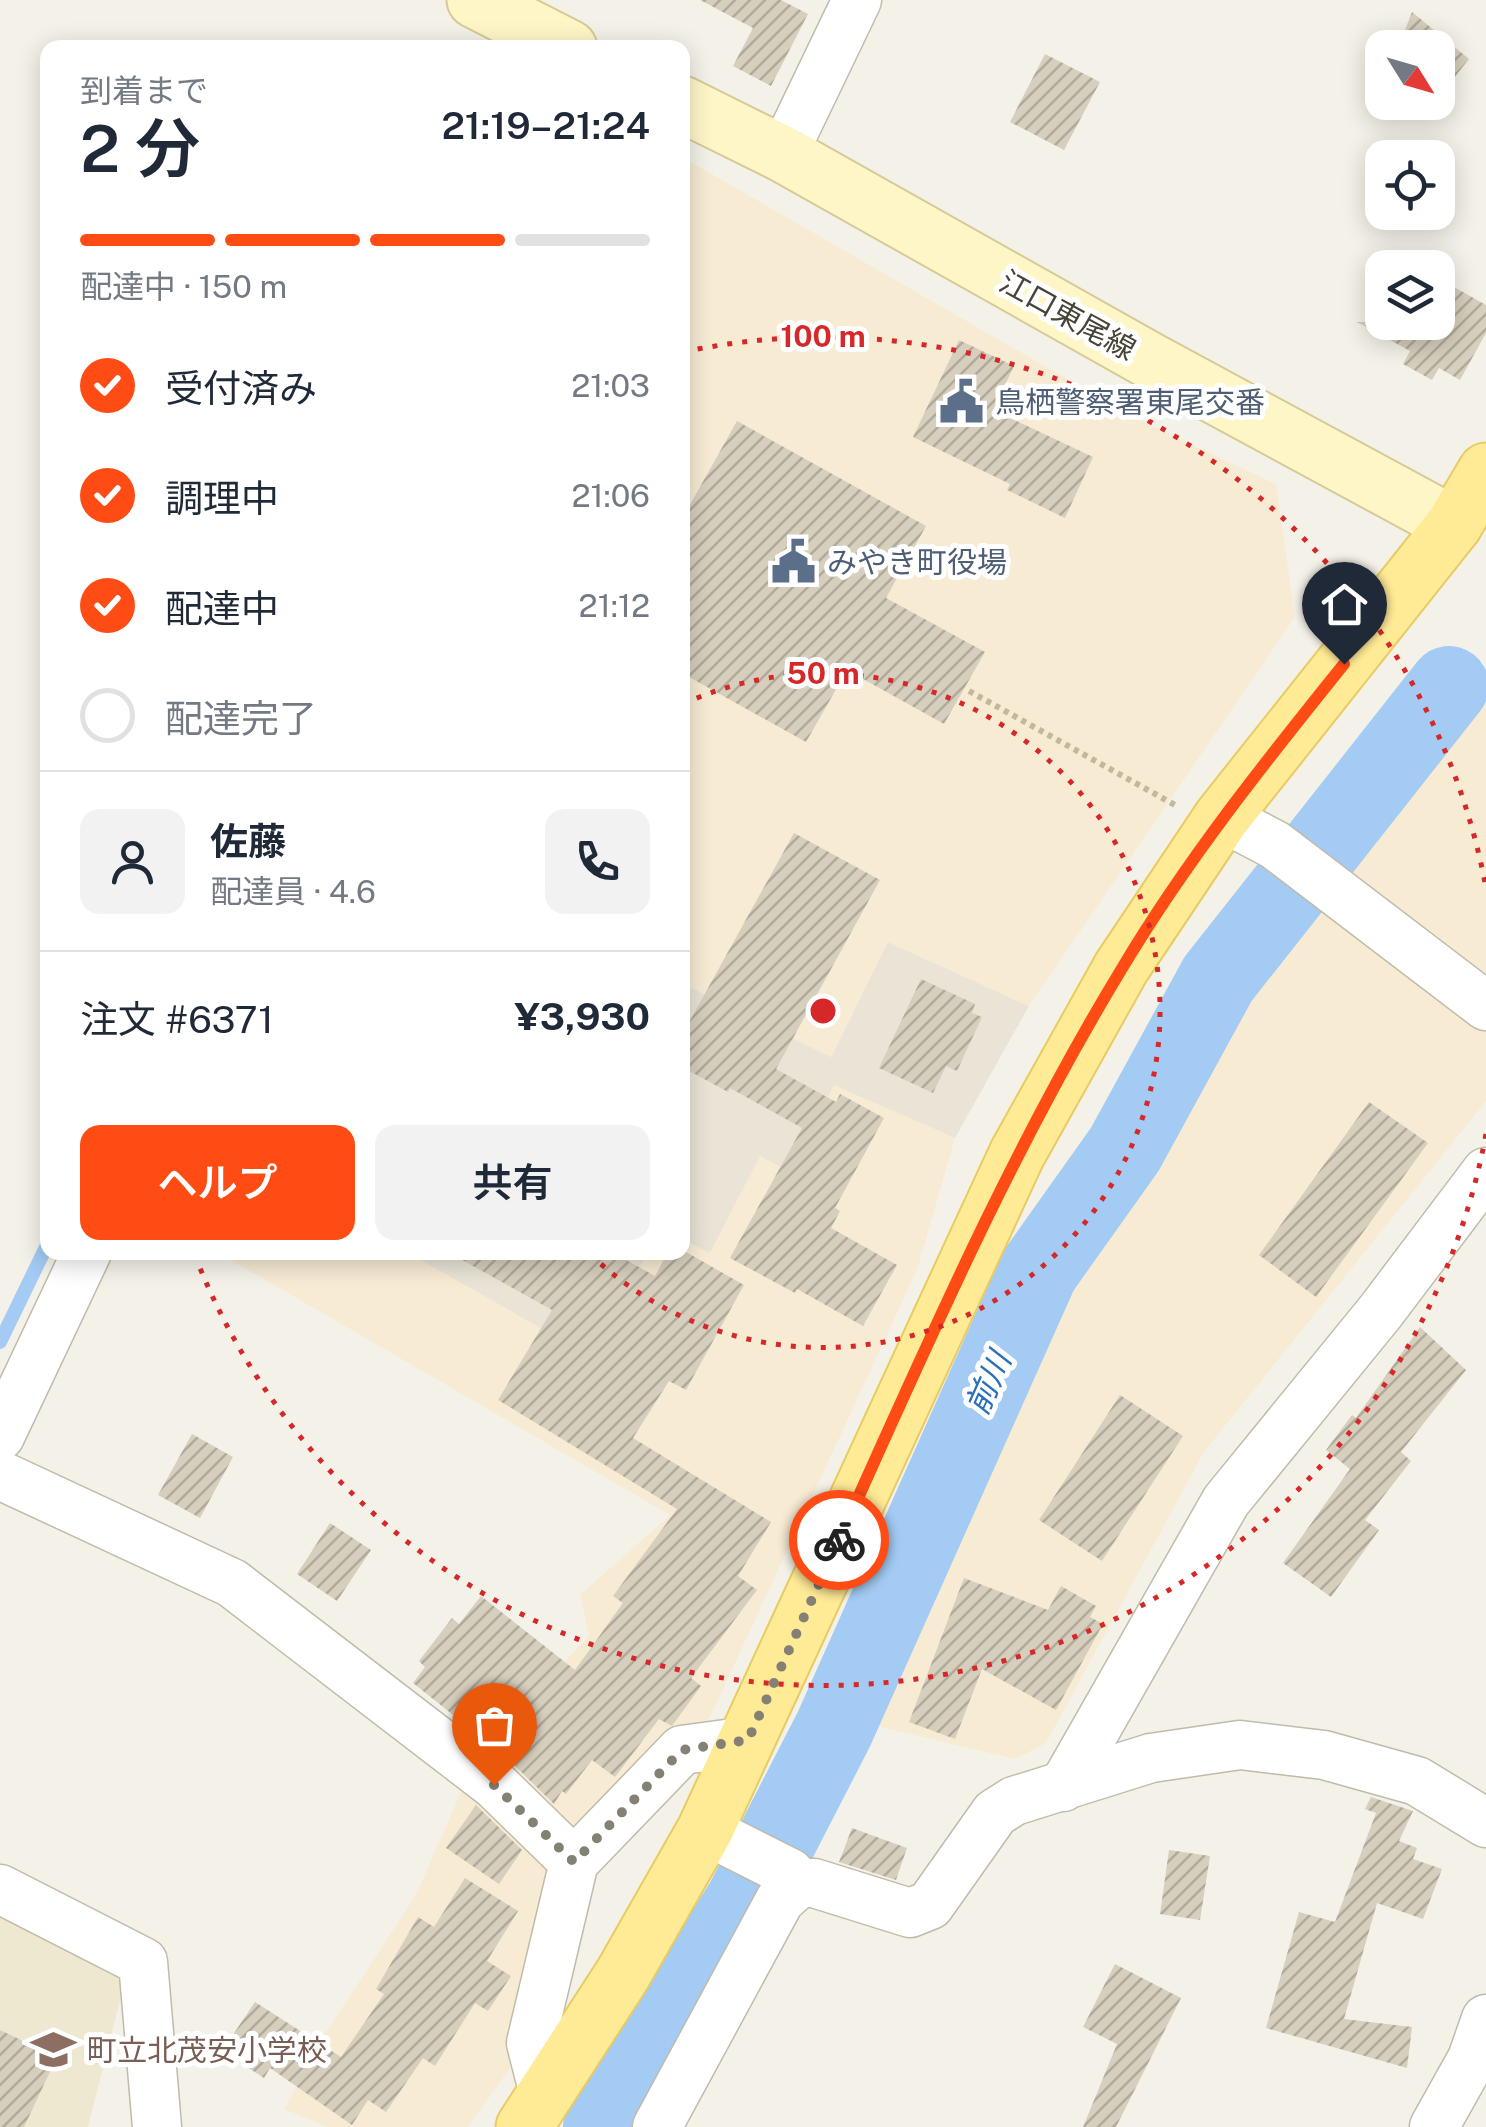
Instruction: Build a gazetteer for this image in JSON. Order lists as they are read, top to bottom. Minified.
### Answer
{"streets":{"main road":["江口東尾線"]},"water":["前川"],"places":{"public building":["鳥栖警察署東尾交番","みやき町役場"],"school or university":["町立北茂安小学校"]},"north":"bottom right","page":{"heading":["2 分","到着まで","21:19–21:24"],"panel":["佐藤","配達員 · 4.6","注文 #6371","¥3,930"],"bar":"配達中 · 150 m","list":[["受付済み","21:03"],["調理中","21:06"],["配達中","21:12"],"配達完了"],"buttons":["ヘルプ","共有"]},"rings":["100 m","50 m"]}
